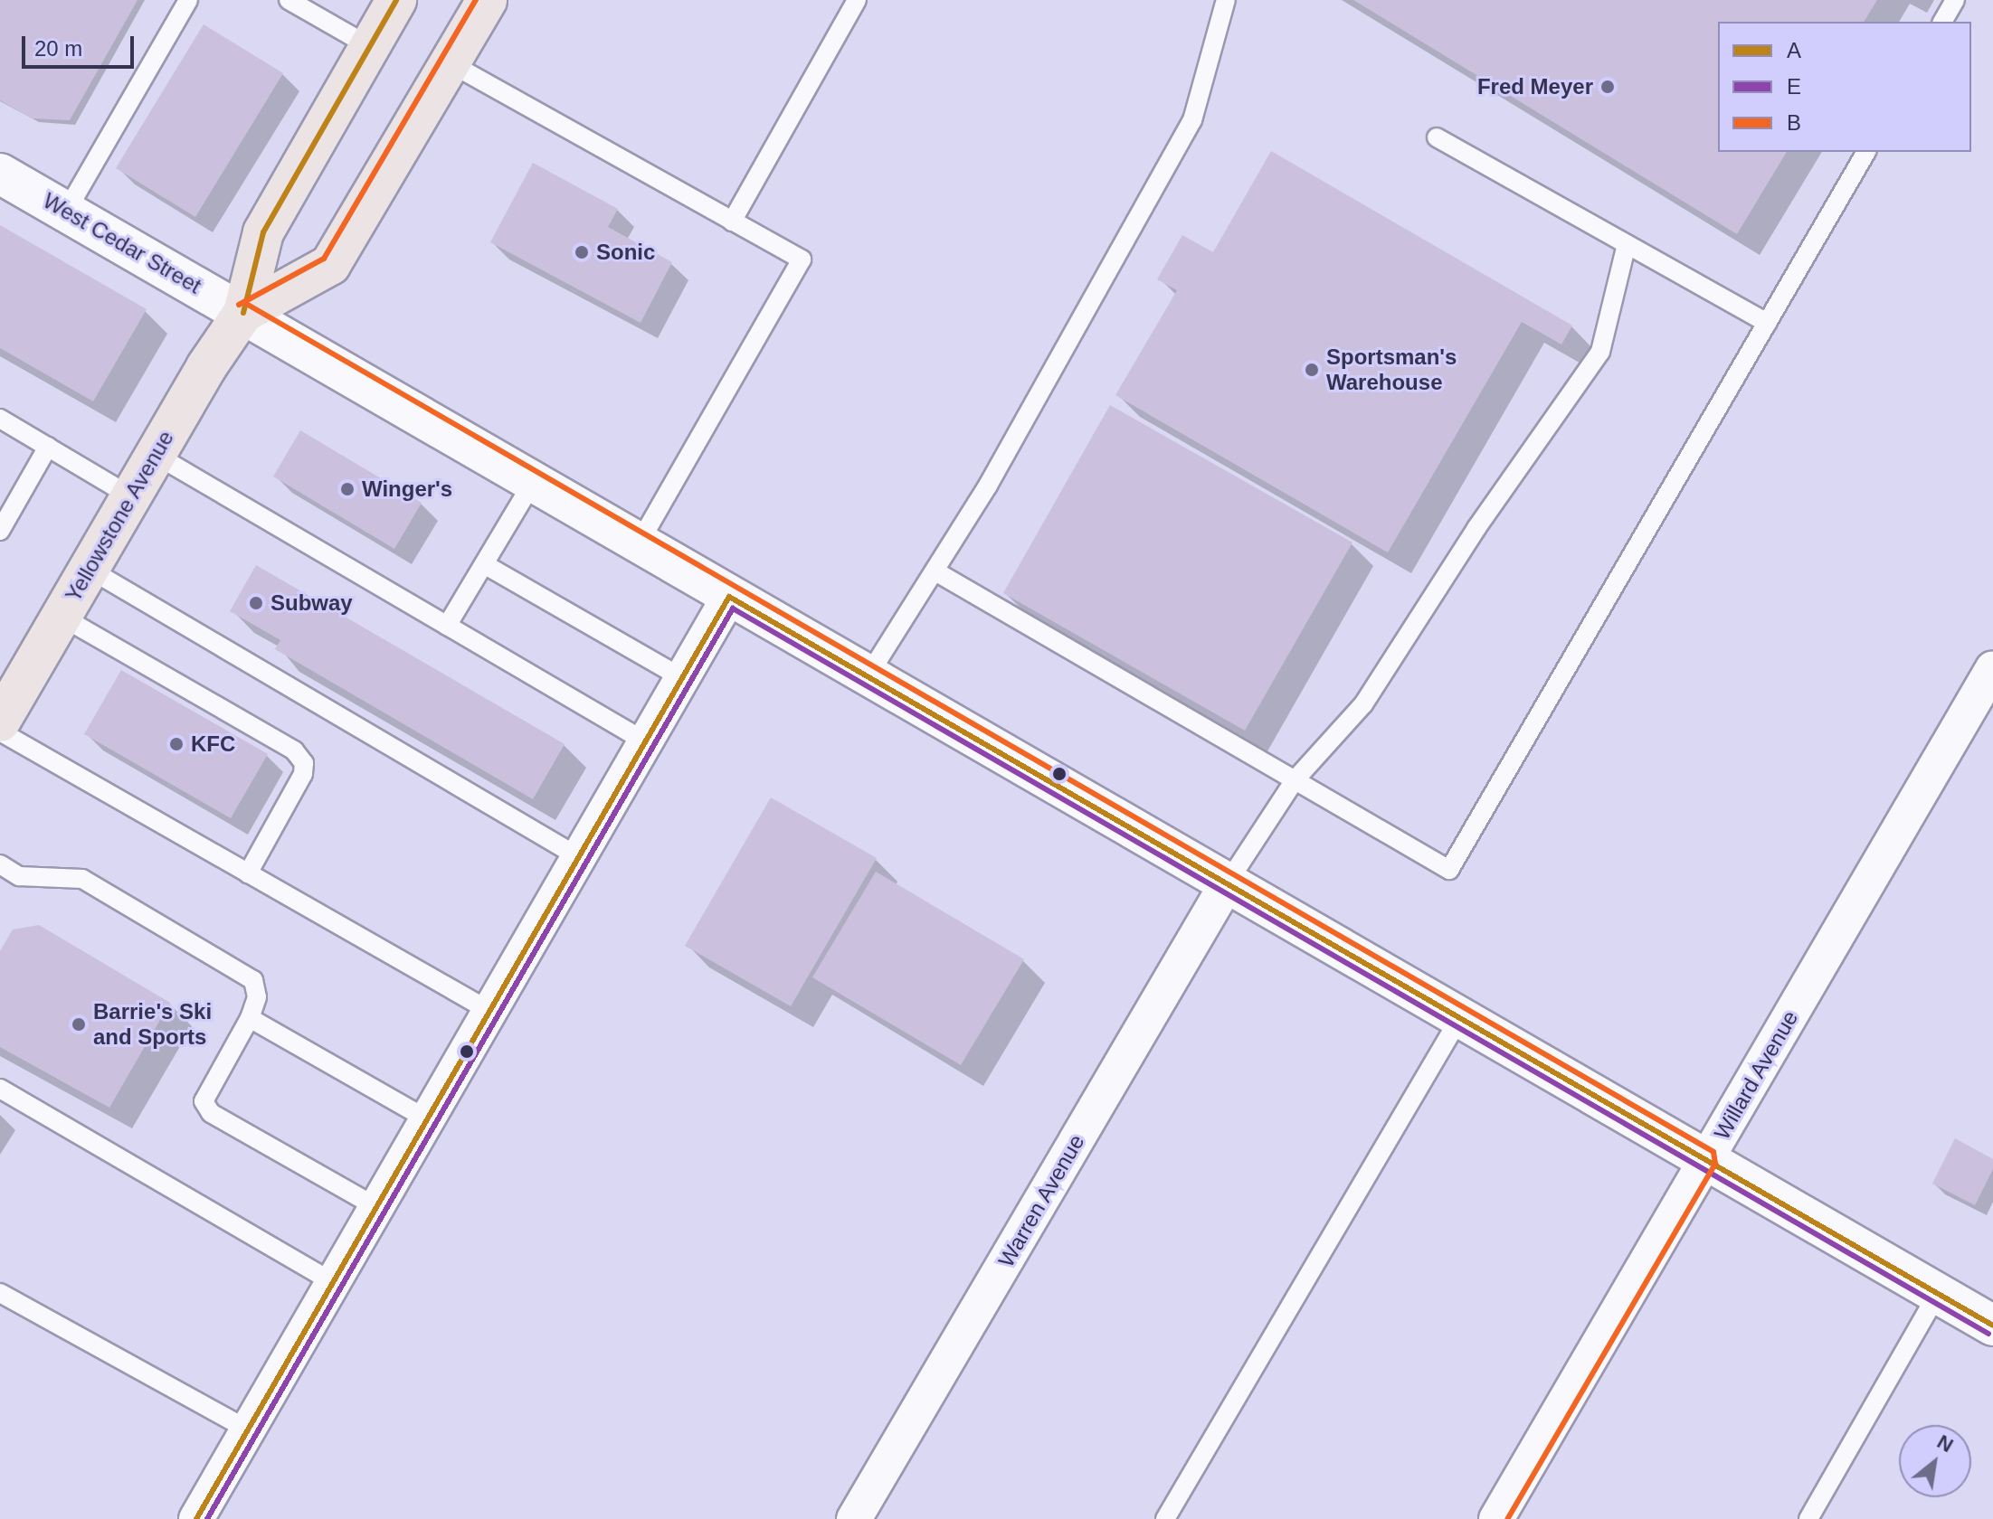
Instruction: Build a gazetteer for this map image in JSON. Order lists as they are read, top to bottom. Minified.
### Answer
{"streets":{"main road":["Yellowstone Avenue"],"street":["West Cedar Street","Willard Avenue","Warren Avenue"]},"crossings":[["West Cedar Street","Yellowstone Avenue"],["West Cedar Street","Willard Avenue"],["West Cedar Street","Warren Avenue"]],"places":["Fred Meyer","Sonic","Sportsman's Warehouse","Winger's","Subway","KFC","Barrie's Ski and Sports"],"lines":["transit line A","transit line B","transit line E"],"legend":["A","E","B"],"scale_bar":"20 m","north":"top right"}
